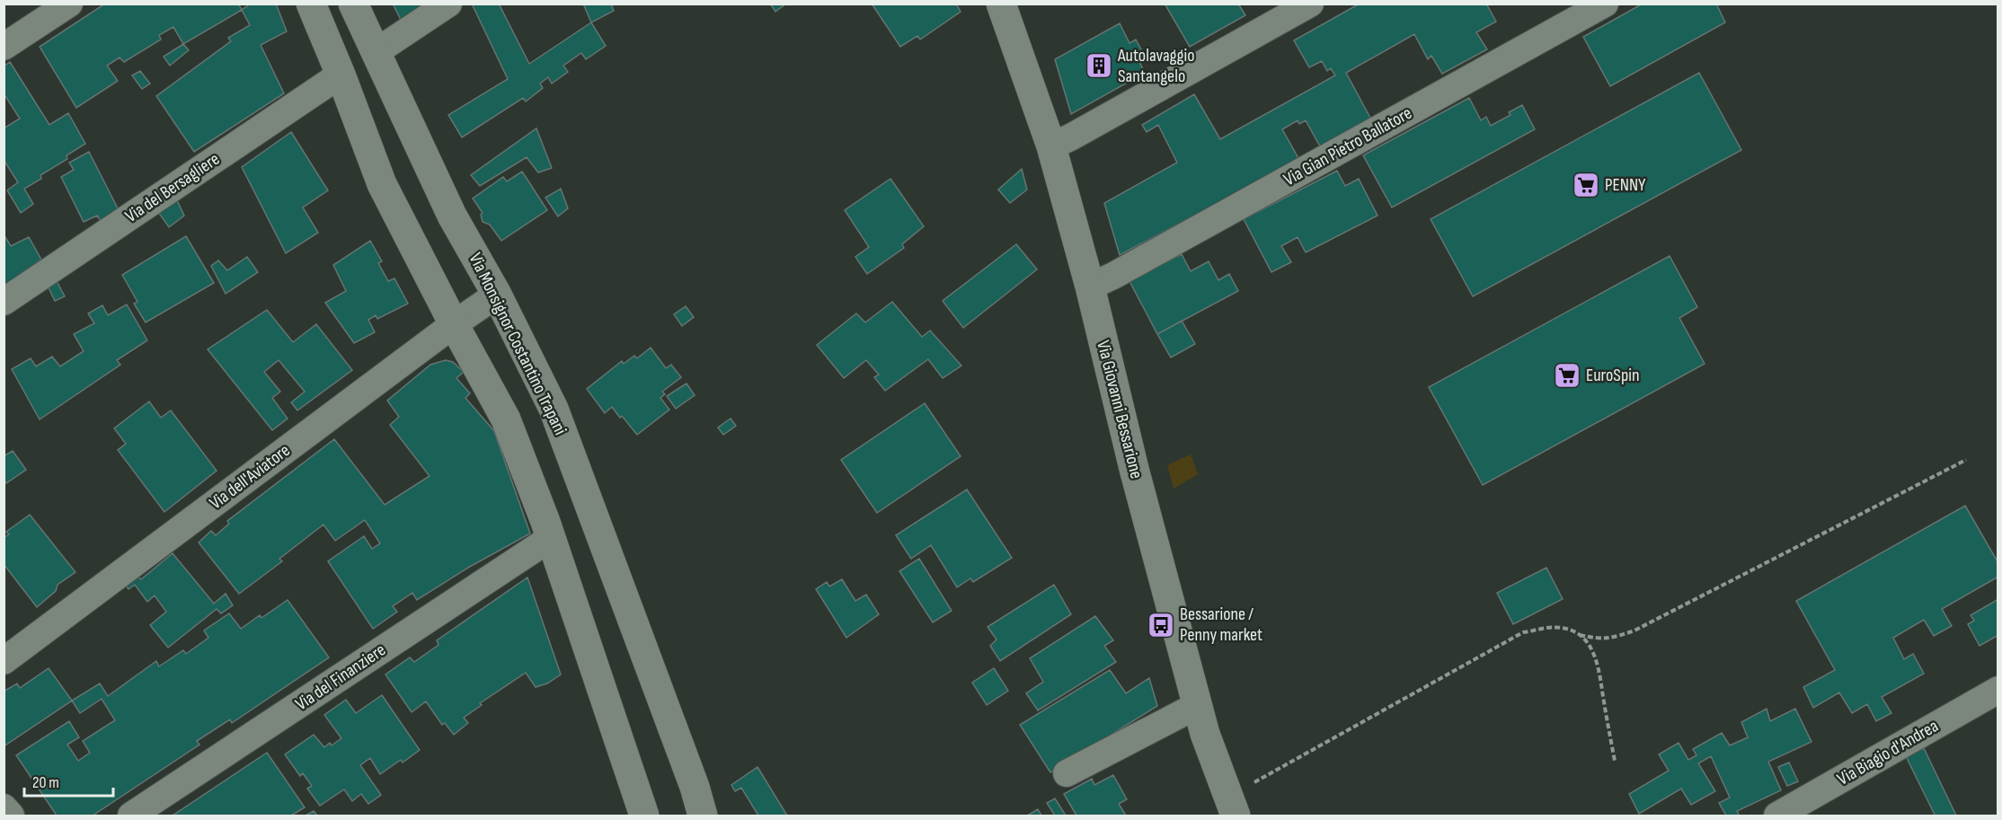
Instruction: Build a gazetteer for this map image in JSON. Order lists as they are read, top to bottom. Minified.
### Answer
{"streets":{"street":["Via Gian Pietro Ballatore","Via del Bersagliere","Via Monsignor Costantino Trapani","Via Giovanni Bessarione","Via dell'Aviatore","Via del Finanziere","Via Biagio d'Andrea"]},"crossings":[["Via Gian Pietro Ballatore","Via Giovanni Bessarione"],["Via Monsignor Costantino Trapani","Via dell'Aviatore"]],"places":{"building":["Autolavaggio Santangelo"],"supermarket":["PENNY","EuroSpin"],"bus stop":["Bessarione / Penny market"]},"scale_bar":"20 m"}
